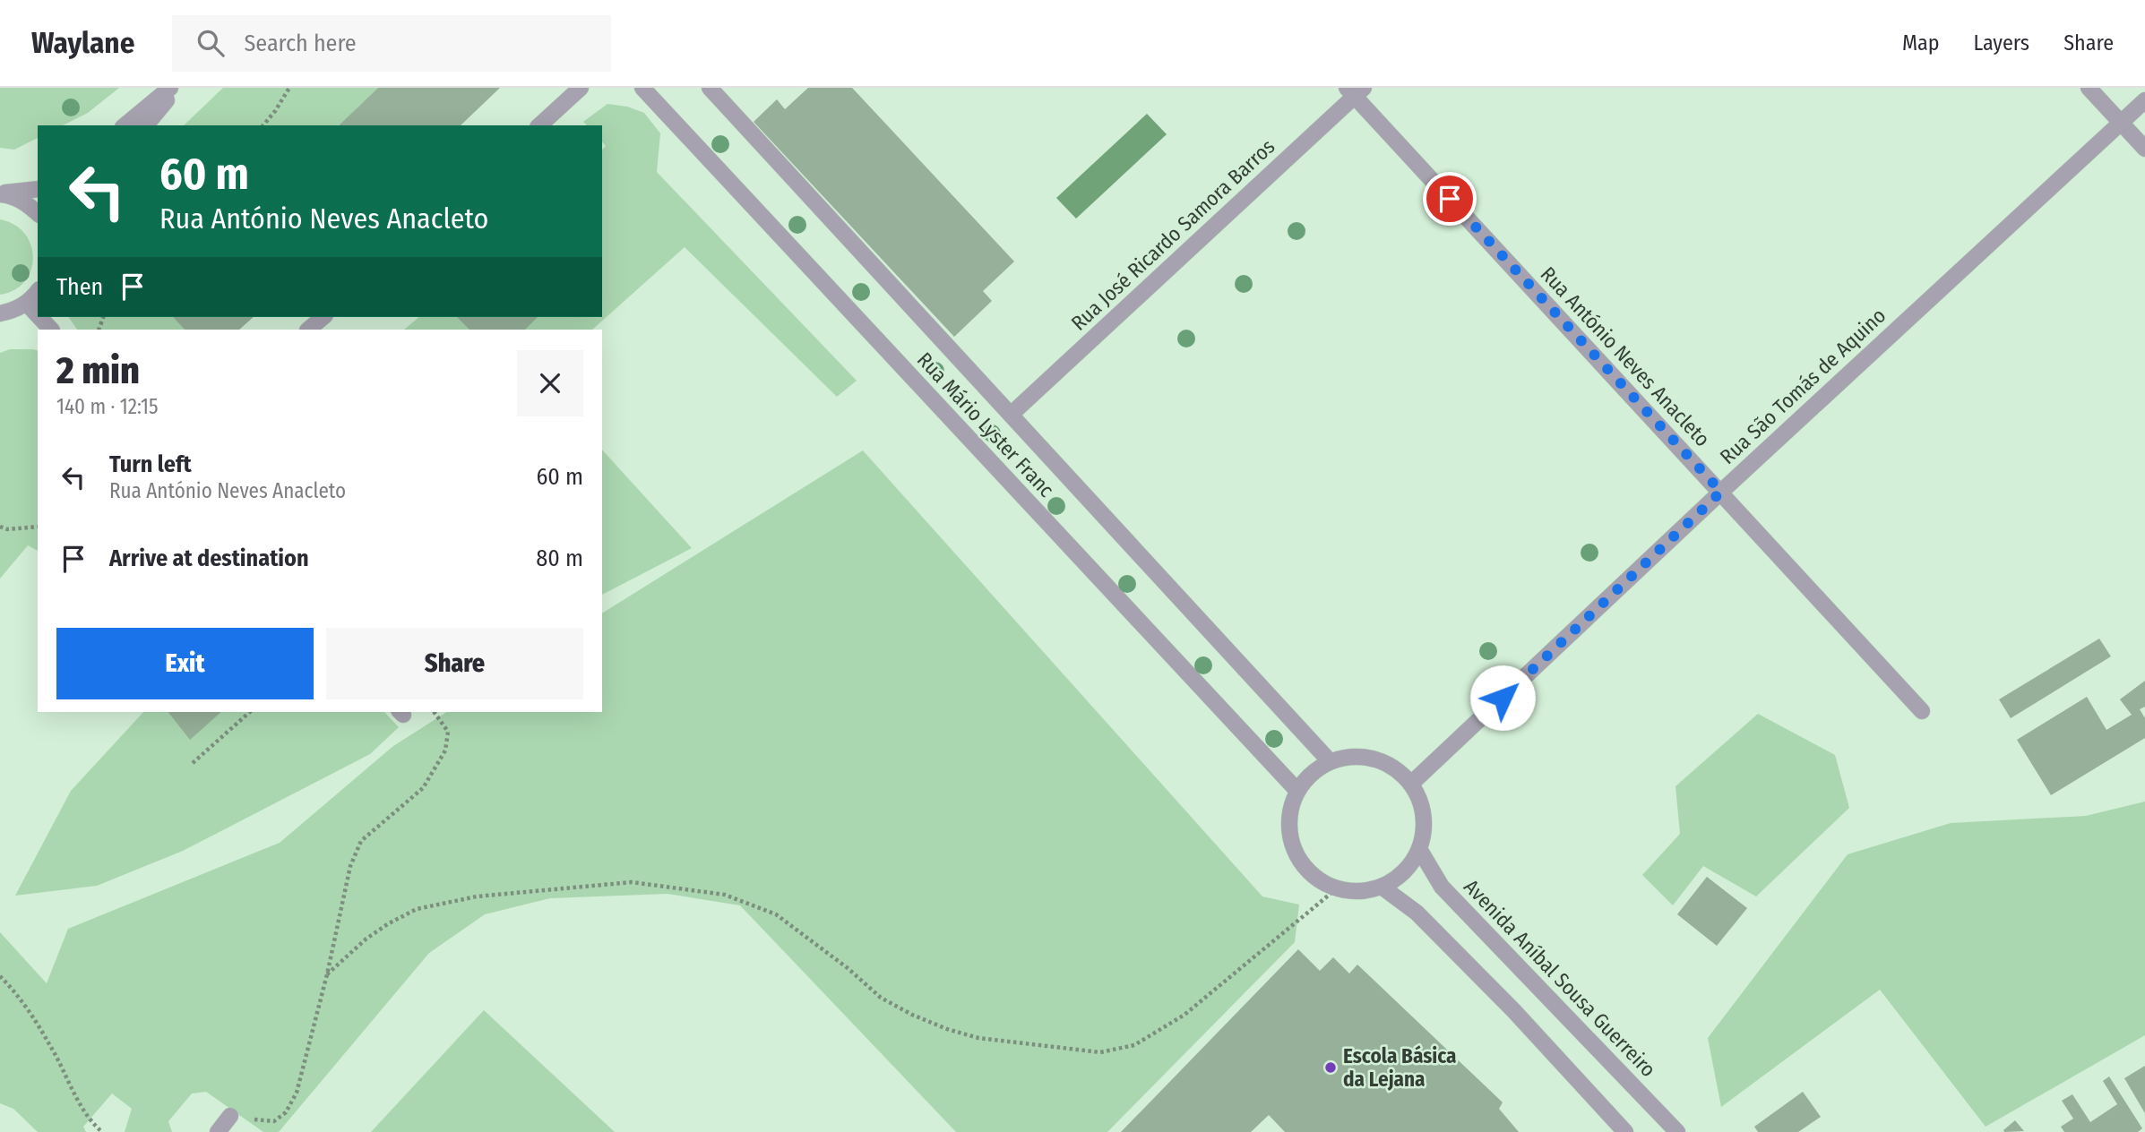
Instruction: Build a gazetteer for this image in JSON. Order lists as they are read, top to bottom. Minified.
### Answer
{"streets":{"street":["Rua José Ricardo Samora Barros","Rua António Neves Anacleto","Rua São Tomás de Aquino","Rua Mário Lyster Franc","Avenida Aníbal Sousa Guerreiro"]},"crossings":[["Rua José Ricardo Samora Barros","Rua António Neves Anacleto"],["Rua José Ricardo Samora Barros","Rua Mário Lyster Franc"],["Rua António Neves Anacleto","Rua São Tomás de Aquino"],["Rua São Tomás de Aquino","Rua Mário Lyster Franc"],["Rua São Tomás de Aquino","Avenida Aníbal Sousa Guerreiro"],["Rua Mário Lyster Franc","Avenida Aníbal Sousa Guerreiro"]],"places":["Escola Básica da Lejana"],"page":{"header":"Waylane","search":"Search here","nav":["Map","Layers","Share"],"turn":["60 m","Rua António Neves Anacleto"],"then":"Then","heading":["2 min","140 m · 12:15"],"list":[{"name":"Turn left","note":"Rua António Neves Anacleto","value":"60 m"},{"name":"Arrive at destination","value":"80 m"}],"buttons":["Exit","Share"]}}
